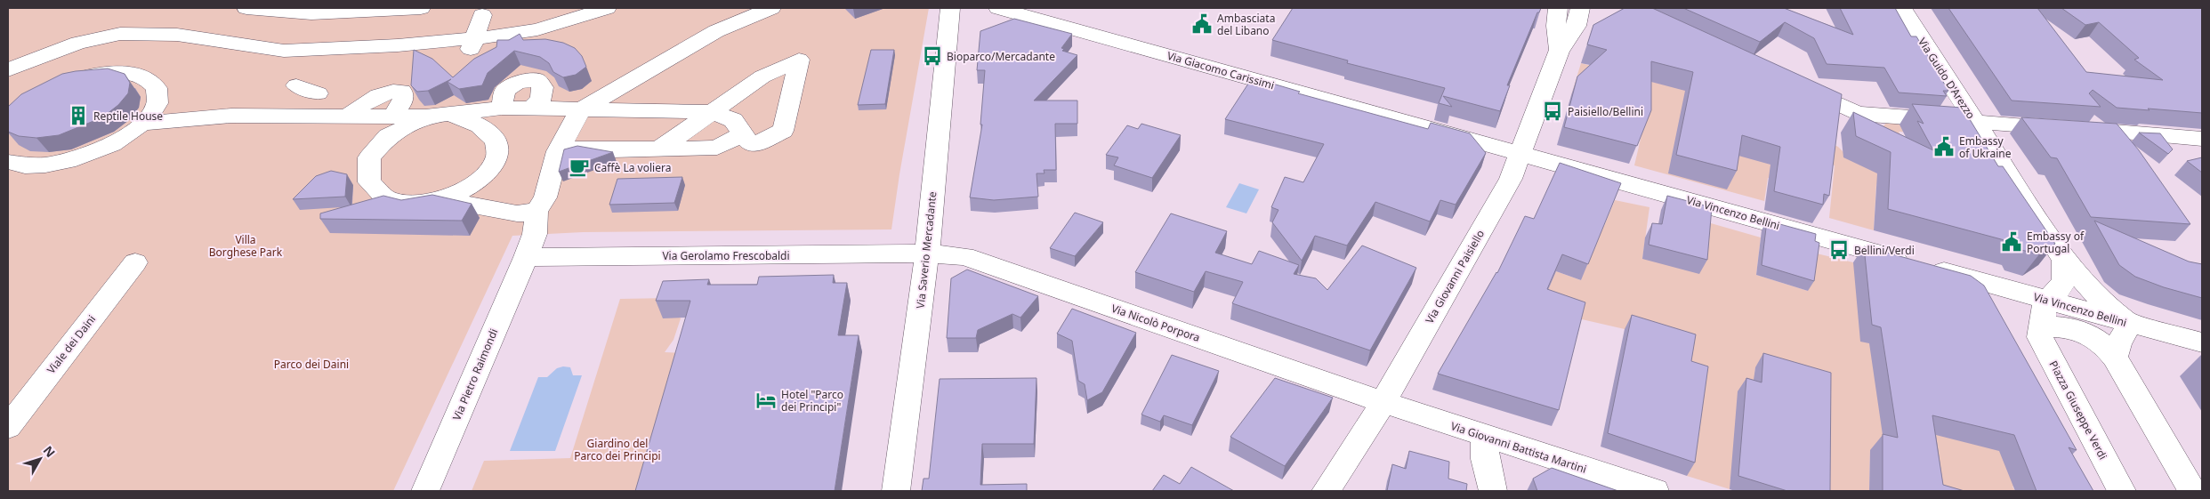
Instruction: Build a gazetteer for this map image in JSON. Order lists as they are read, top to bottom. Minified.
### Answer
{"streets":{"street":["Via Giacomo Carissimi","Via Guido D'Arezzo","Via Vincenzo Bellini","Via Saverio Mercadante","Via Gerolamo Frescobaldi","Via Giovanni Paisiello","Via Nicolò Porpora","Viale dei Daini","Via Pietro Raimondi","Piazza Giuseppe Verdi","Via Giovanni Battista Martini"]},"crossings":[["Via Giacomo Carissimi","Via Vincenzo Bellini"],["Via Giacomo Carissimi","Via Giovanni Paisiello"],["Via Guido D'Arezzo","Via Vincenzo Bellini"],["Via Vincenzo Bellini","Via Giovanni Paisiello"],["Via Vincenzo Bellini","Piazza Giuseppe Verdi"],["Via Saverio Mercadante","Via Gerolamo Frescobaldi"],["Via Saverio Mercadante","Via Nicolò Porpora"],["Via Gerolamo Frescobaldi","Via Nicolò Porpora"],["Via Gerolamo Frescobaldi","Via Pietro Raimondi"],["Via Giovanni Paisiello","Via Nicolò Porpora"],["Via Giovanni Paisiello","Via Giovanni Battista Martini"],["Via Nicolò Porpora","Via Giovanni Battista Martini"]],"parks":["Villa Borghese Park","Parco dei Daini","Giardino del Parco dei Principi"],"places":{"public building":["Ambasciata del Libano","Embassy of Ukraine","Embassy of Portugal"],"bus stop":["Bioparco/Mercadante","Paisiello/Bellini","Bellini/Verdi"],"building":["Reptile House"],"cafe":["Caffè La voliera"],"hotel":["Hotel \"Parco dei Principi\""]},"north":"top right"}
